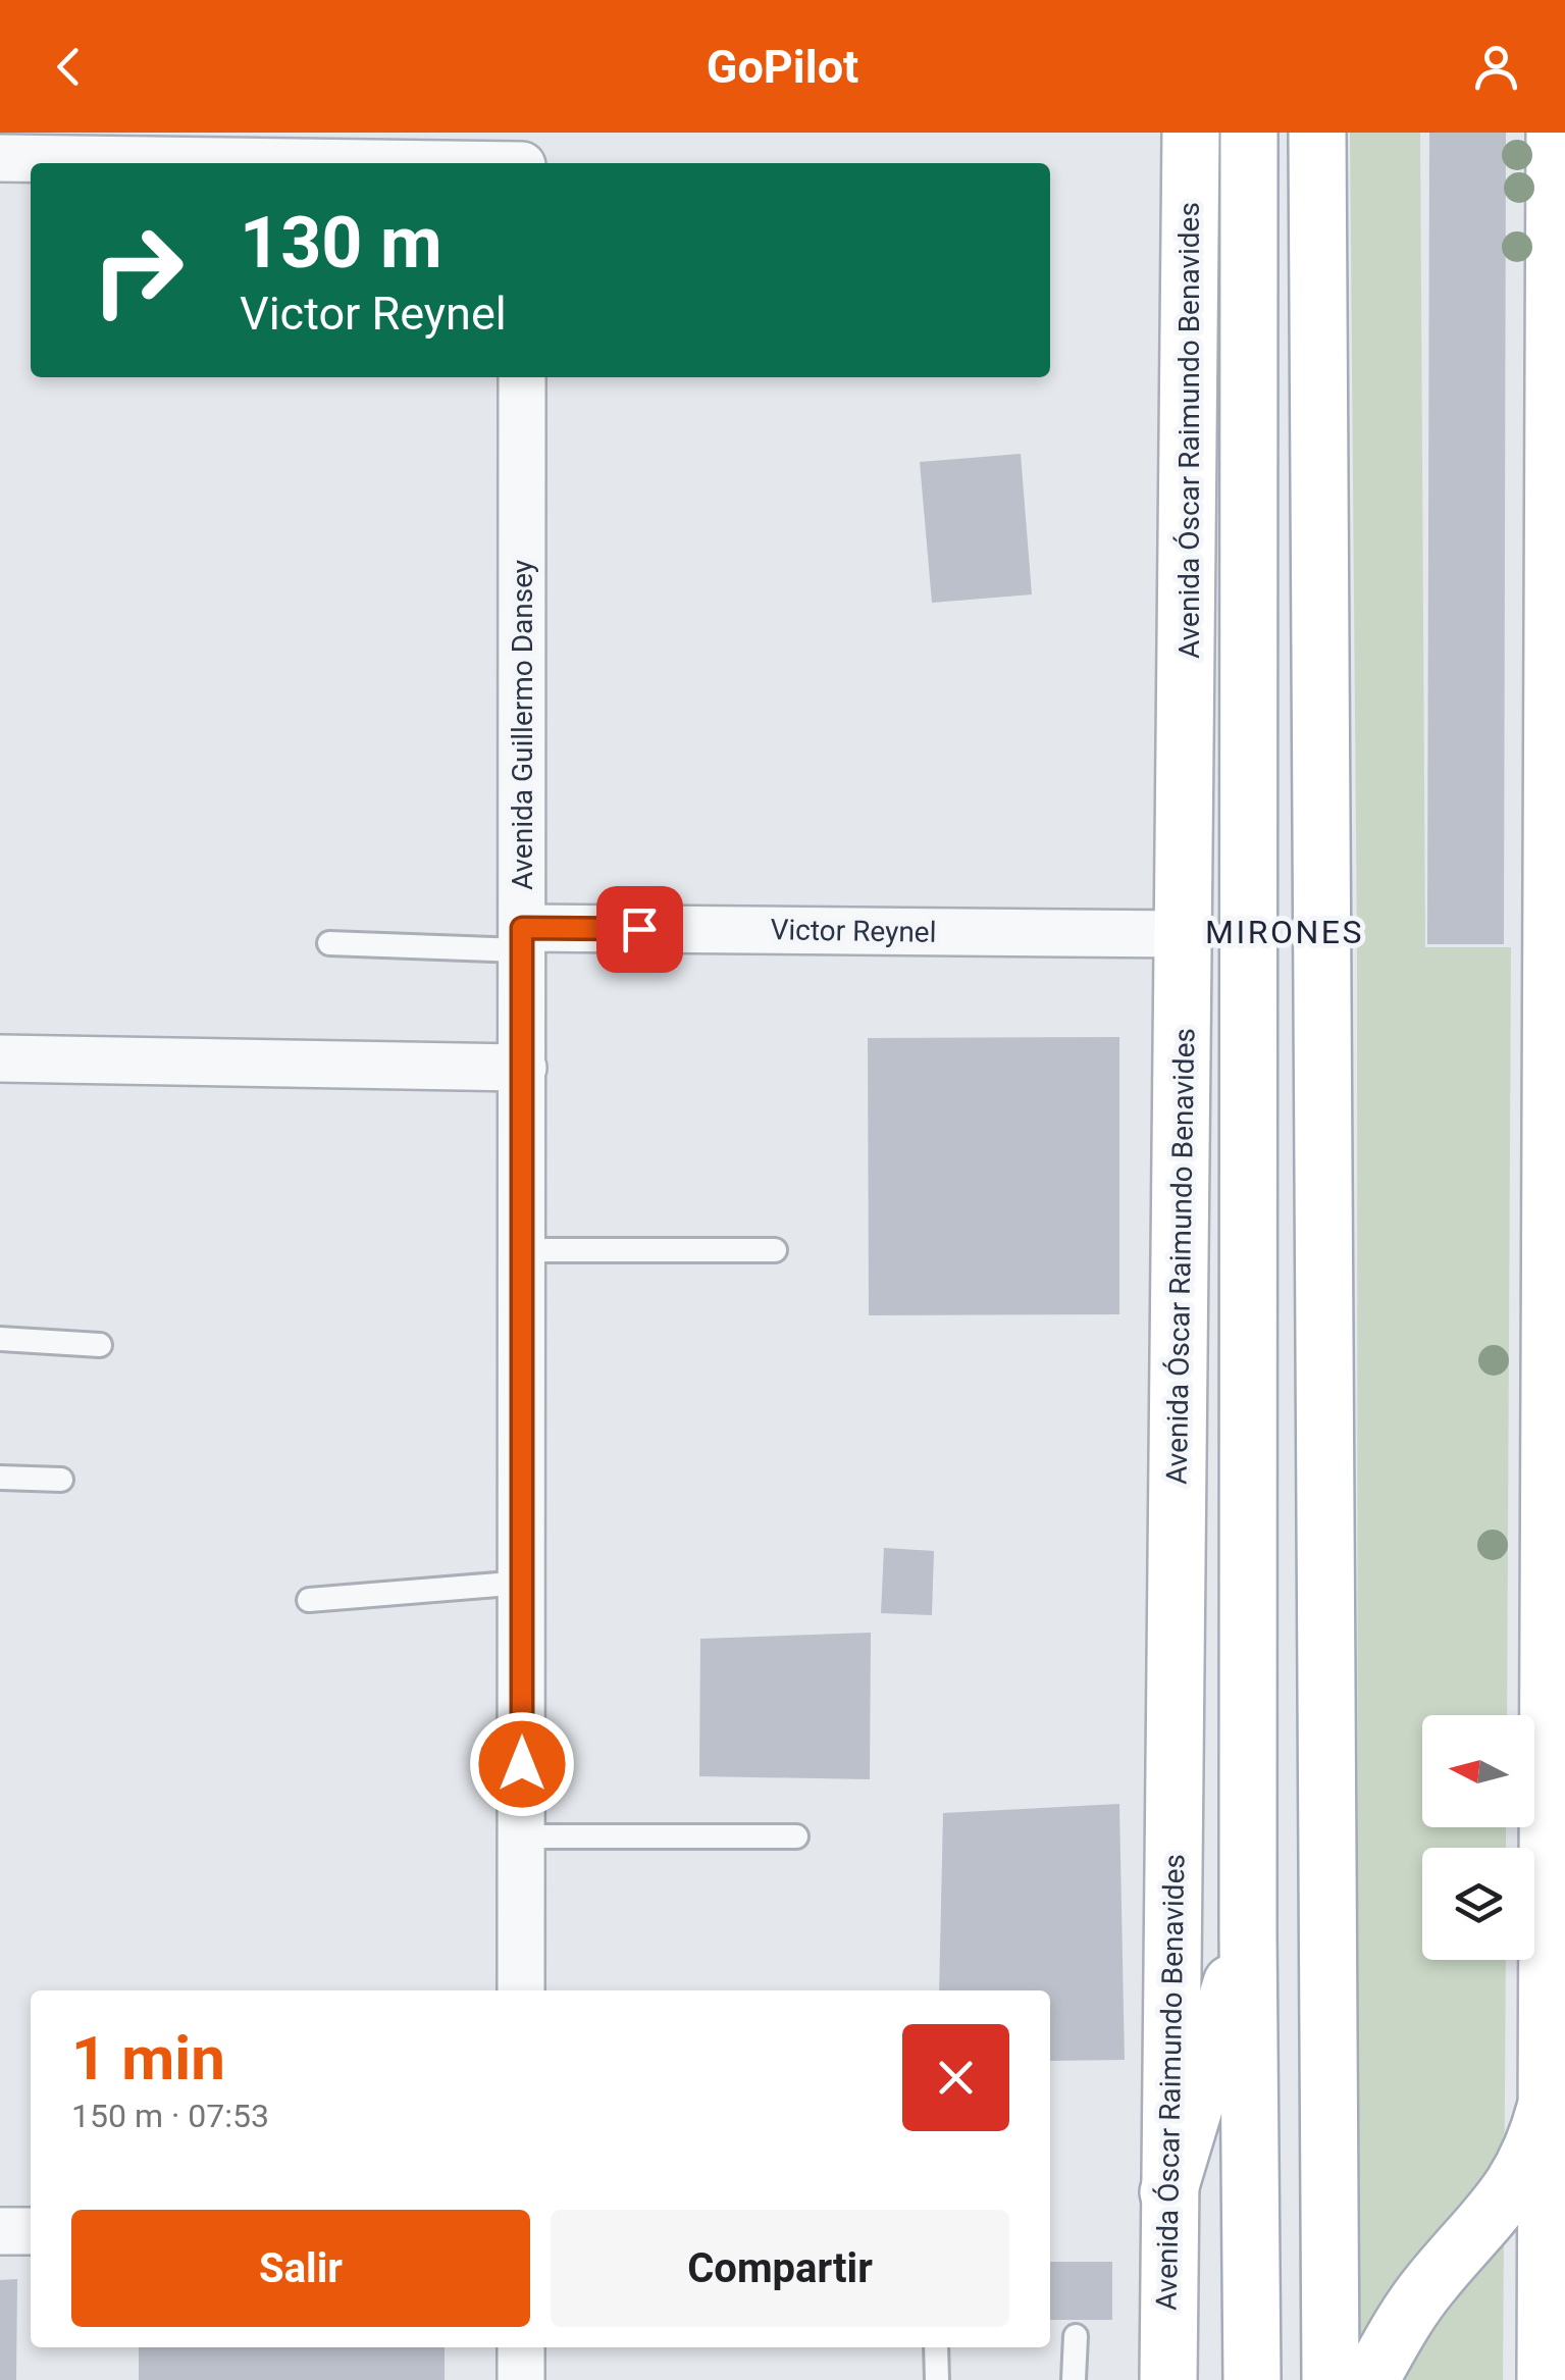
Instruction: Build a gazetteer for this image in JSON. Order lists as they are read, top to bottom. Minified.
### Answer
{"streets":{"main road":["Avenida Óscar Raimundo Benavides"],"street":["Avenida Guillermo Dansey","Victor Reynel"]},"crossings":[["Avenida Óscar Raimundo Benavides","Victor Reynel"],["Avenida Guillermo Dansey","Victor Reynel"]],"districts":["MIRONES"],"north":"left","page":{"header":"GoPilot","turn":["130 m","Victor Reynel"],"heading":["1 min","150 m · 07:53"],"buttons":["Salir","Compartir"]}}
